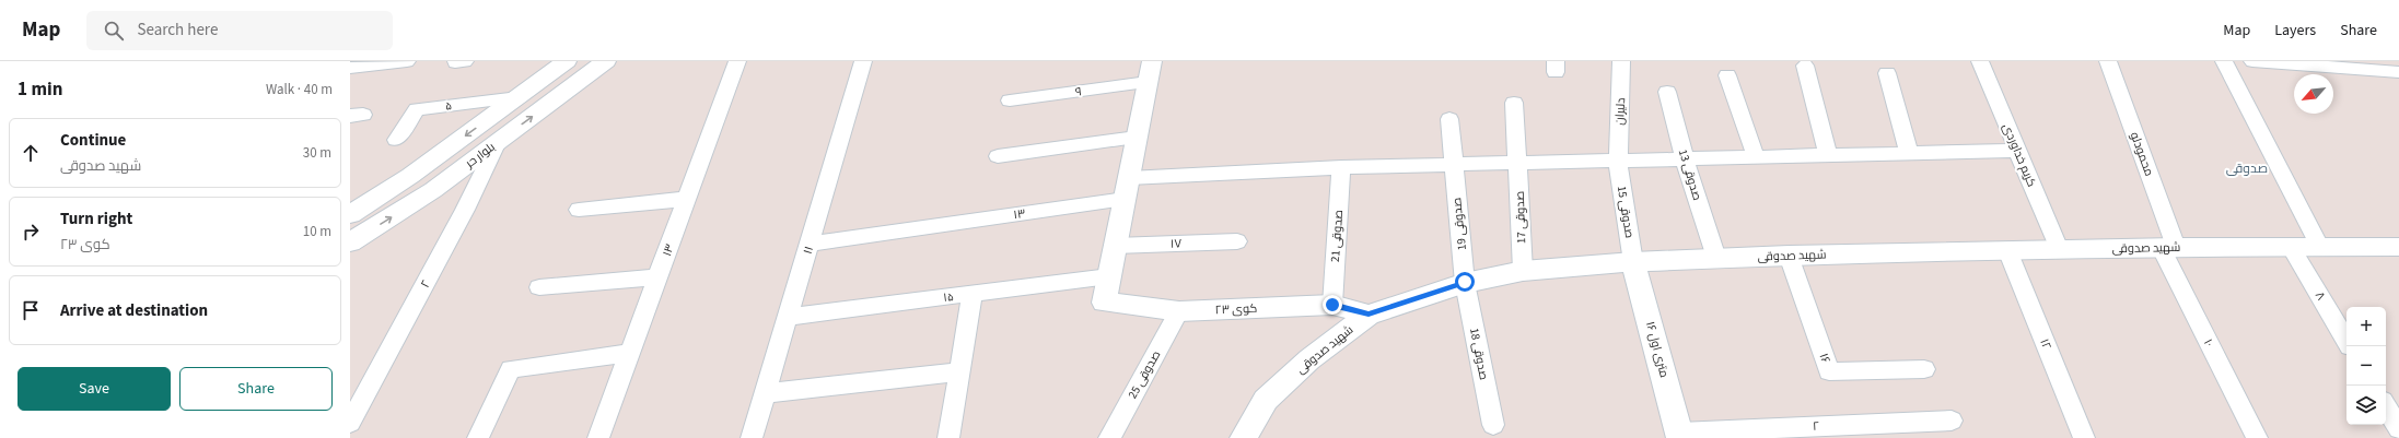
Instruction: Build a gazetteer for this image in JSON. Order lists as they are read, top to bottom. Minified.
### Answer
{"streets":{"main road":["بلوار حر","شهید صدوقی","کوی ۲۳","۱۶ متری اول"],"street":["۹","۵","دلیران","محمودلو","کریم خداوردی","صدوقی 13","صدوقی 15","۱۳","صدوقی 17","صدوقی 19","صدوقی 21","۱۷","۱۱","۲","۸","۱۵","۱۰","۱۲","صدوقی 18","۱۶","صدوقی 25"]},"crossings":[["۵","بلوار حر"],["دلیران","صدوقی 15"],["دلیران","۱۳"],["محمودلو","شهید صدوقی"],["محمودلو","۱۰"],["بلوار حر","۲"],["کریم خداوردی","۱۳"],["کریم خداوردی","شهید صدوقی"],["صدوقی 13","۱۳"],["صدوقی 13","شهید صدوقی"],["صدوقی 15","۱۳"],["صدوقی 15","شهید صدوقی"],["صدوقی 15","۱۶ متری اول"],["۱۳","صدوقی 17"],["۱۳","صدوقی 19"],["۱۳","صدوقی 21"],["۱۳","۱۱"],["صدوقی 17","شهید صدوقی"],["صدوقی 19","شهید صدوقی"],["صدوقی 19","صدوقی 18"],["صدوقی 21","کوی ۲۳"],["شهید صدوقی","۸"],["شهید صدوقی","کوی ۲۳"],["شهید صدوقی","۱۰"],["شهید صدوقی","۱۲"],["شهید صدوقی","۱۶ متری اول"],["شهید صدوقی","صدوقی 18"],["شهید صدوقی","۱۶"],["۱۱","۱۵"],["۲","۱۶ متری اول"],["۱۵","کوی ۲۳"],["کوی ۲۳","صدوقی 25"]],"districts":["صدوقی"],"north":"bottom left","page":{"header":"Map","search":"Search here","nav":["Map","Layers","Share"],"heading":["1 min","Walk · 40 m"],"list":[["Continue","شهید صدوقی","30 m"],["Turn right","کوی ۲۳","10 m"],"Arrive at destination"],"map_buttons":["+","−"],"buttons":["Save","Share"]}}
